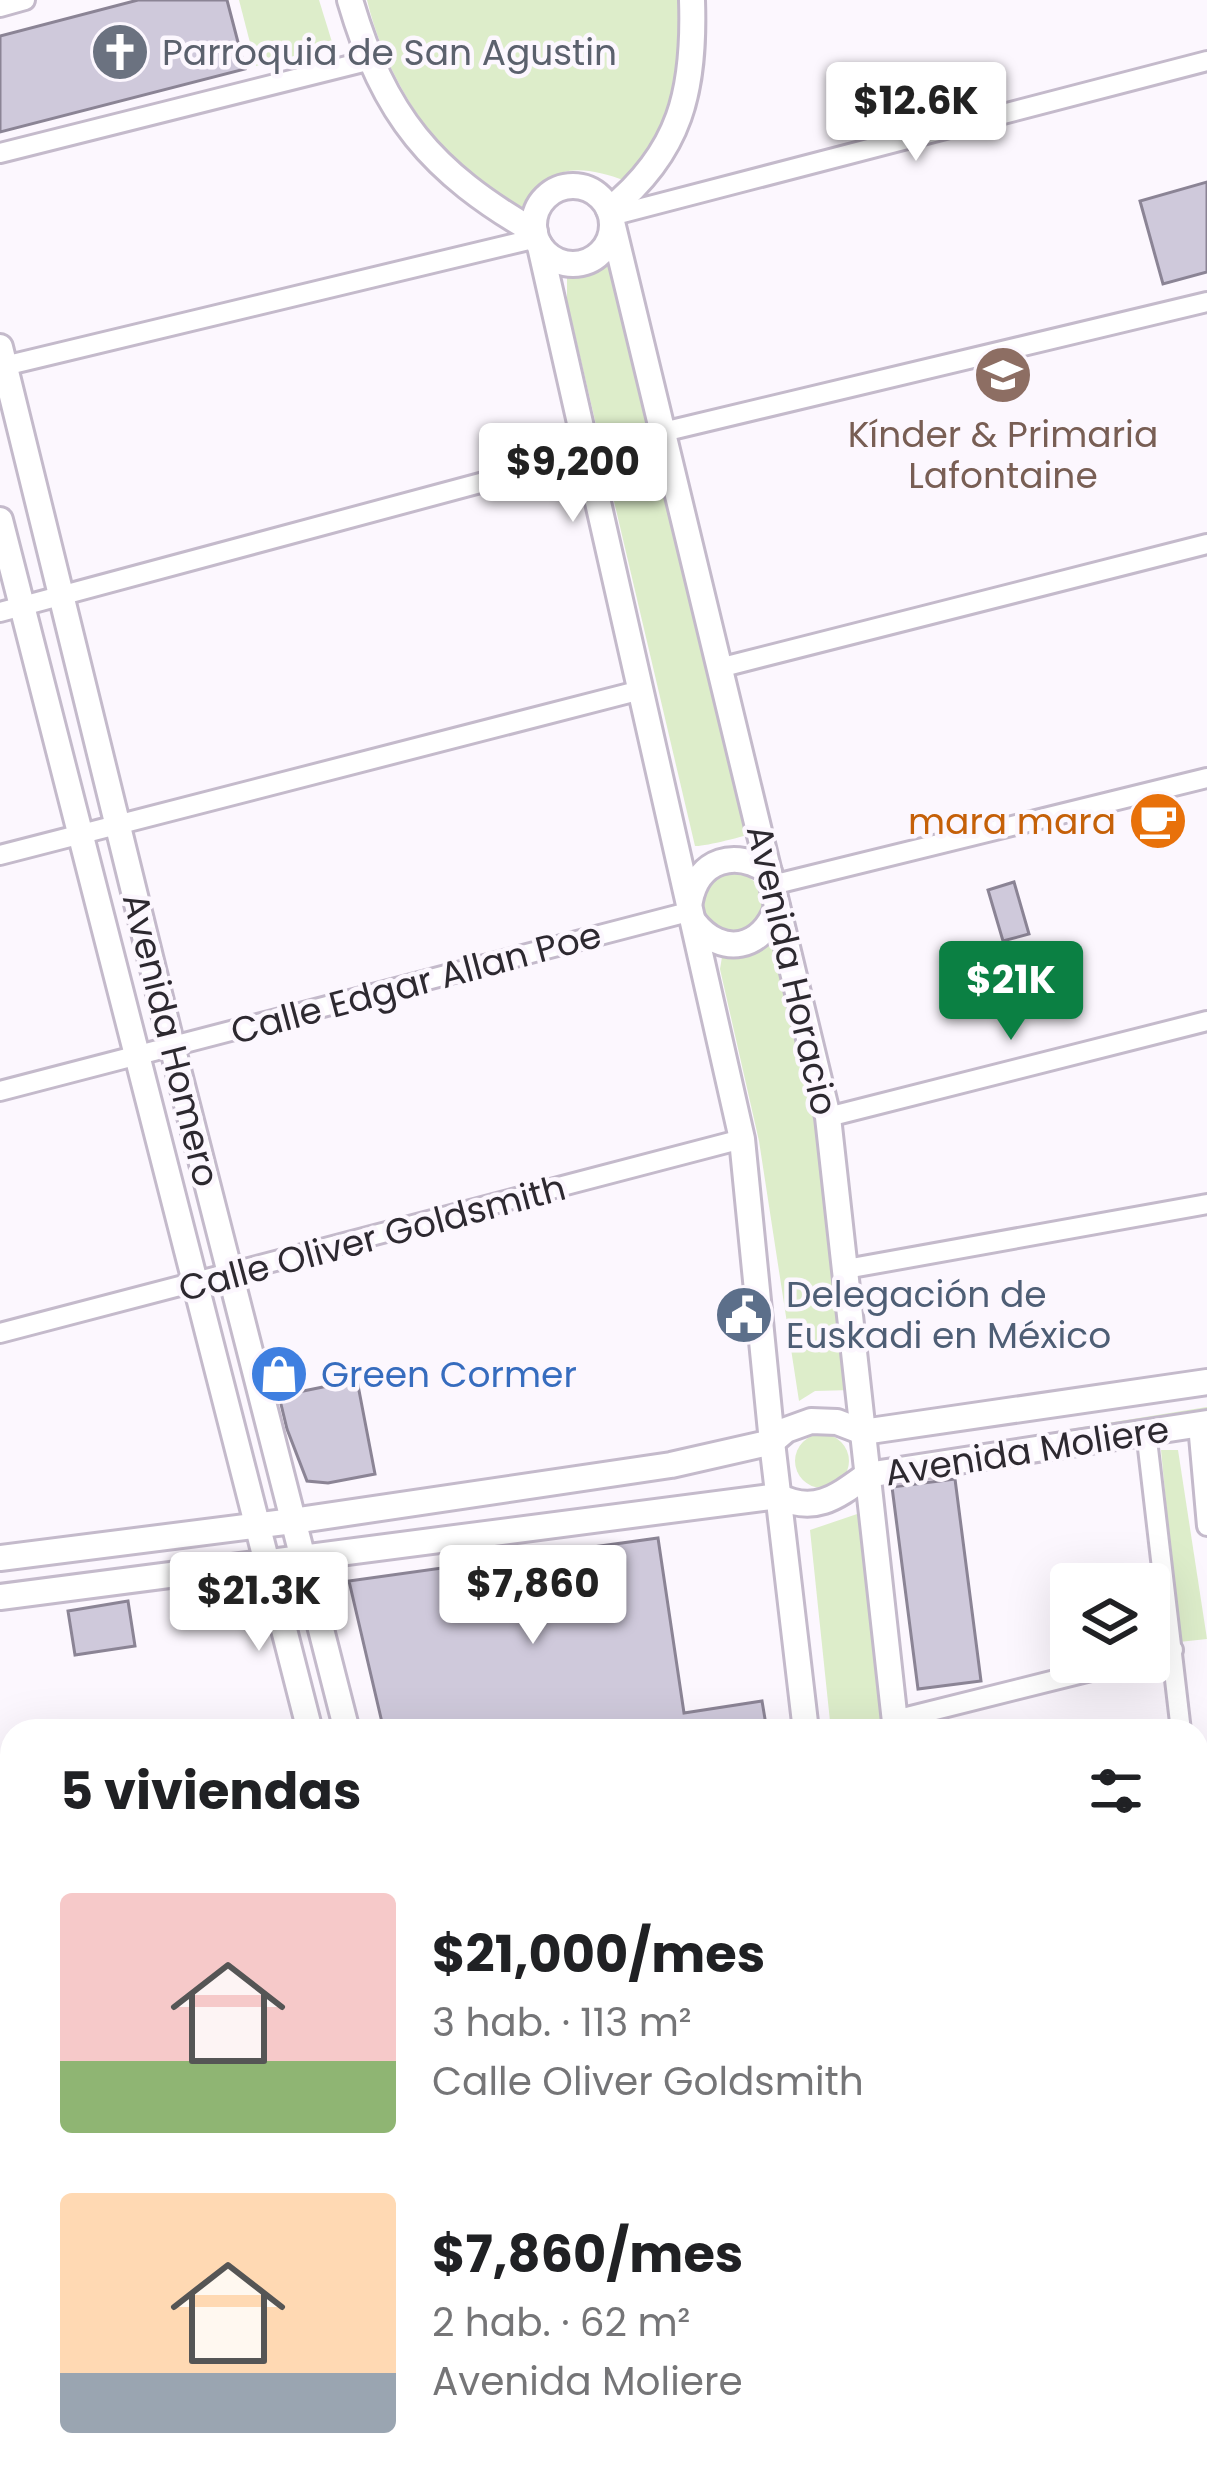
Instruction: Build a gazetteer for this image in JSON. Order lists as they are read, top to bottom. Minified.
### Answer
{"streets":{"street":["Avenida Horacio","Calle Edgar Allan Poe","Avenida Homero","Calle Oliver Goldsmith","Avenida Moliere"]},"crossings":[["Avenida Horacio","Calle Edgar Allan Poe"],["Avenida Horacio","Avenida Moliere"],["Calle Edgar Allan Poe","Avenida Homero"],["Avenida Homero","Calle Oliver Goldsmith"],["Avenida Homero","Avenida Moliere"]],"places":{"church":["Parroquia de San Agustin"],"school or university":["Kínder & Primaria Lafontaine"],"cafe":["mara mara"],"public building":["Delegación de Euskadi en México"],"shop":["Green Cormer"]},"page":{"price":["$12.6K","$9,200","$21K","$7,860","$21.3K"],"heading":"5 viviendas","list":[{"name":"$21,000/mes","note":"3 hab. · 113 m² · Calle Oliver Goldsmith"},{"name":"$7,860/mes","note":"2 hab. · 62 m² · Avenida Moliere"}]}}
